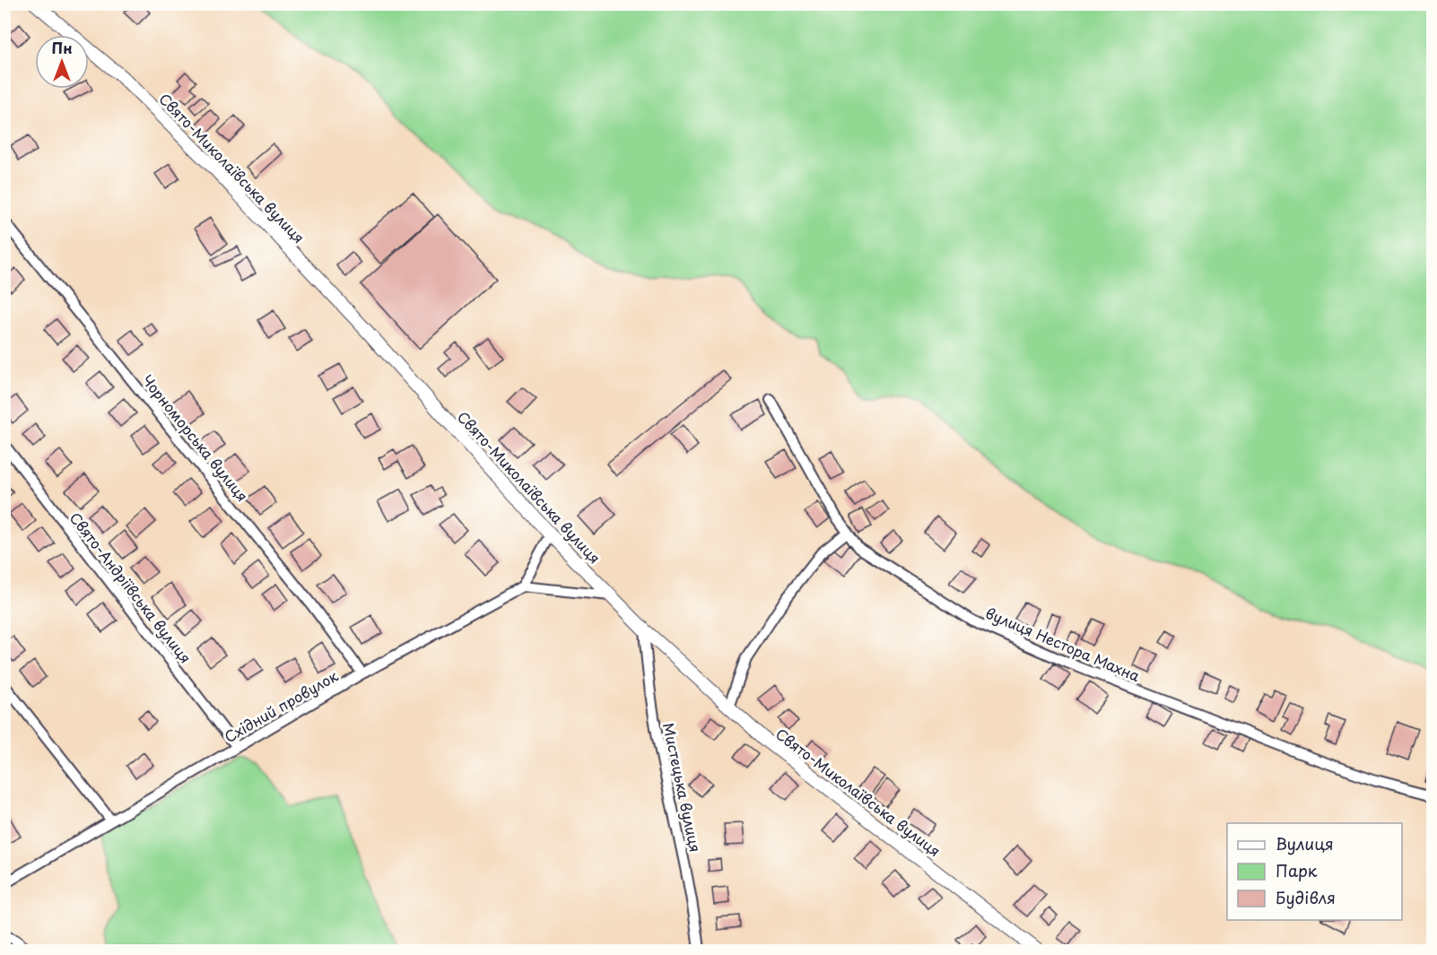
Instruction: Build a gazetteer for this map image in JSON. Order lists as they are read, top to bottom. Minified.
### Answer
{"streets":{"street":["Свято-Миколаївська вулиця","Чорноморська вулиця","Свято-Андріївська вулиця","вулиця Нестора Махна","Східний провулок","Мистецька вулиця"]},"crossings":[["Свято-Миколаївська вулиця","Мистецька вулиця"],["Чорноморська вулиця","Східний провулок"],["Свято-Андріївська вулиця","Східний провулок"]],"legend":["Вулиця","Парк","Будівля"],"north":"top"}
